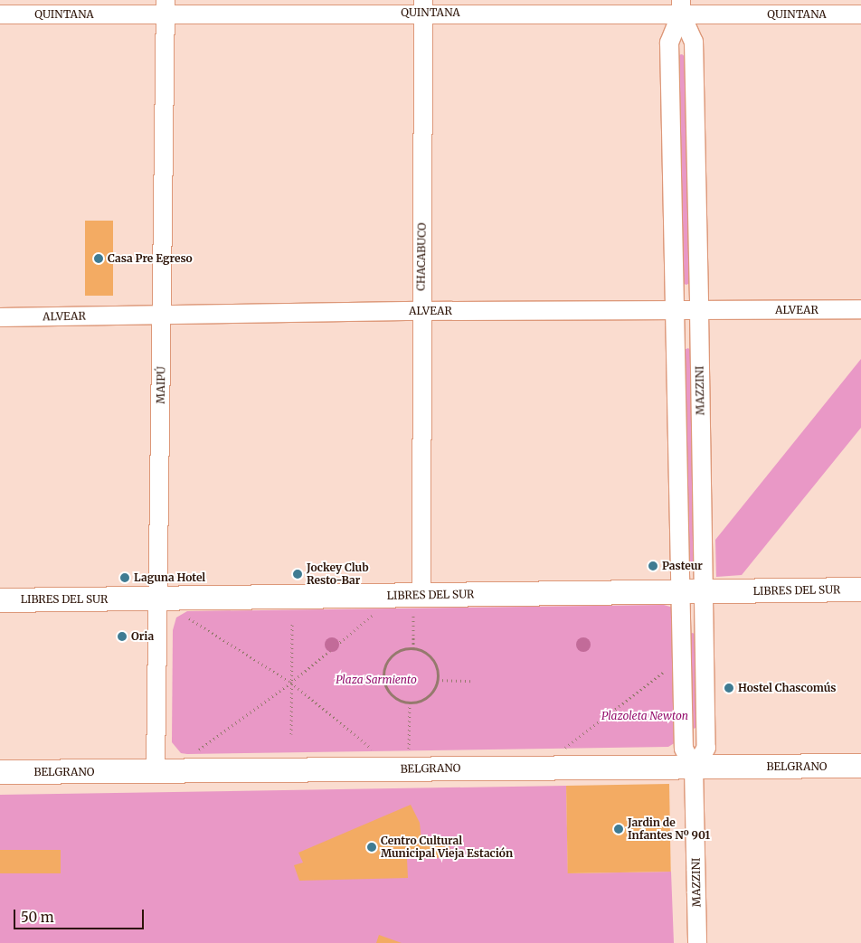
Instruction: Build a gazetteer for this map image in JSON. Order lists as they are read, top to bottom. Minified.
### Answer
{"streets":{"main road":["LIBRES DEL SUR","BELGRANO"],"street":["QUINTANA","CHACABUCO","ALVEAR","MAIPÚ","MAZZINI"]},"crossings":[["QUINTANA","CHACABUCO"],["QUINTANA","MAIPÚ"],["QUINTANA","MAZZINI"],["CHACABUCO","ALVEAR"],["CHACABUCO","LIBRES DEL SUR"],["ALVEAR","MAIPÚ"],["ALVEAR","MAZZINI"],["MAIPÚ","LIBRES DEL SUR"],["MAIPÚ","BELGRANO"],["MAZZINI","LIBRES DEL SUR"],["MAZZINI","BELGRANO"]],"parks":["Plaza Sarmiento","Plazoleta Newton"],"places":["Casa Pre Egreso","Pasteur","Jockey Club Resto-Bar","Laguna Hotel","Oria","Hostel Chascomús","Jardin de Infantes Nº 901","Centro Cultural Municipal Vieja Estación"],"scale_bar":"50 m"}
